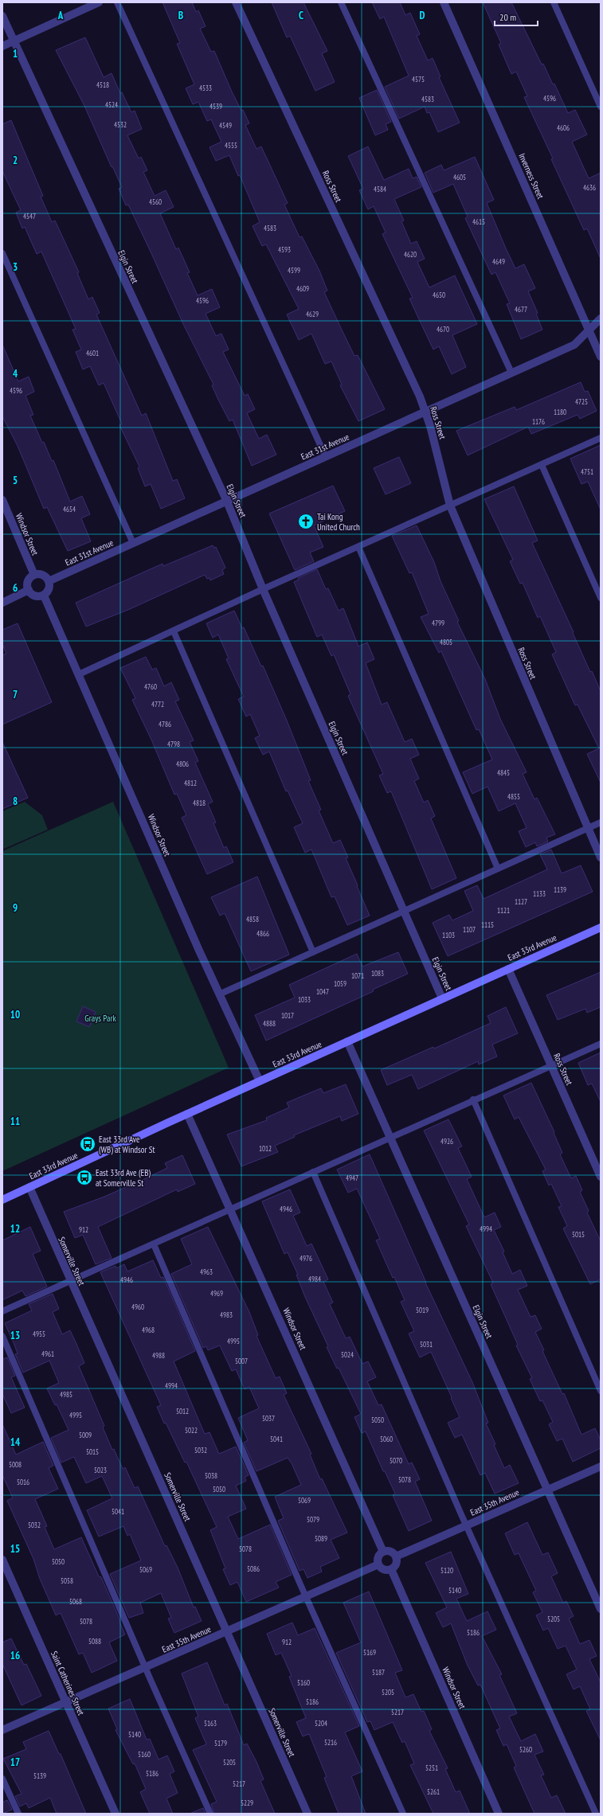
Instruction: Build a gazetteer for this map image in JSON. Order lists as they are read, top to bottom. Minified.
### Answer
{"streets":{"street":["Inverness Street","Ross Street","Elgin Street","East 31st Avenue","Windsor Street","East 33rd Avenue","Somerville Street","East 35th Avenue","Saint Catherines Street"]},"crossings":[["Inverness Street","East 31st Avenue"],["Ross Street","East 31st Avenue"],["Ross Street","East 33rd Avenue"],["Elgin Street","East 31st Avenue"],["Elgin Street","East 33rd Avenue"],["Elgin Street","East 35th Avenue"],["East 31st Avenue","Windsor Street"],["Windsor Street","East 33rd Avenue"],["Windsor Street","East 35th Avenue"],["East 33rd Avenue","Somerville Street"],["Somerville Street","East 35th Avenue"],["East 35th Avenue","Saint Catherines Street"]],"parks":["Grays Park"],"places":{"church":["Tai Kong United Church"],"bus stop":["East 33rd Ave (WB) at Windsor St","East 33rd Ave (EB) at Somerville St"]},"house_numbers":["4575","4518","4533","4596","4583","4524","4539","4532","4549","4606","4555","4605","4636","4584","4560","4547","4615","4583","4593","4620","4649","4599","4609","4650","4596","4677","4629","4670","4601","4596","4725","1180","1176","4751","4654","4799","4805","4760","4772","4786","4798","4806","4845","4812","4855","4818","1139","1133","1127","1121","4858","1115","1107","4866","1103","1083","1071","1059","1047","1033","1017","4888","4926","1012","4947","4946","4994","912","5015","4976","4963","4984","4946","4969","4960","5019","4983","4968","4955","4995","5031","4961","5024","4988","5007","4994","4985","5012","4995","5037","5050","5022","5009","5041","5060","5032","5015","5070","5008","5023","5038","5078","5016","5050","5069","5041","5079","5032","5089","5078","5050","5086","5069","5120","5058","5140","5068","5205","5078","5186","5088","912","5169","5187","5160","5205","5186","5217","5163","5204","5140","5216","5179","5260","5160","5205","5251","5186","5139","5217","5261","5229"],"scale_bar":"20 m","grid":{"columns":["A","B","C","D"],"rows":["1","2","3","4","5","6","7","8","9","10","11","12","13","14","15","16","17"]}}
